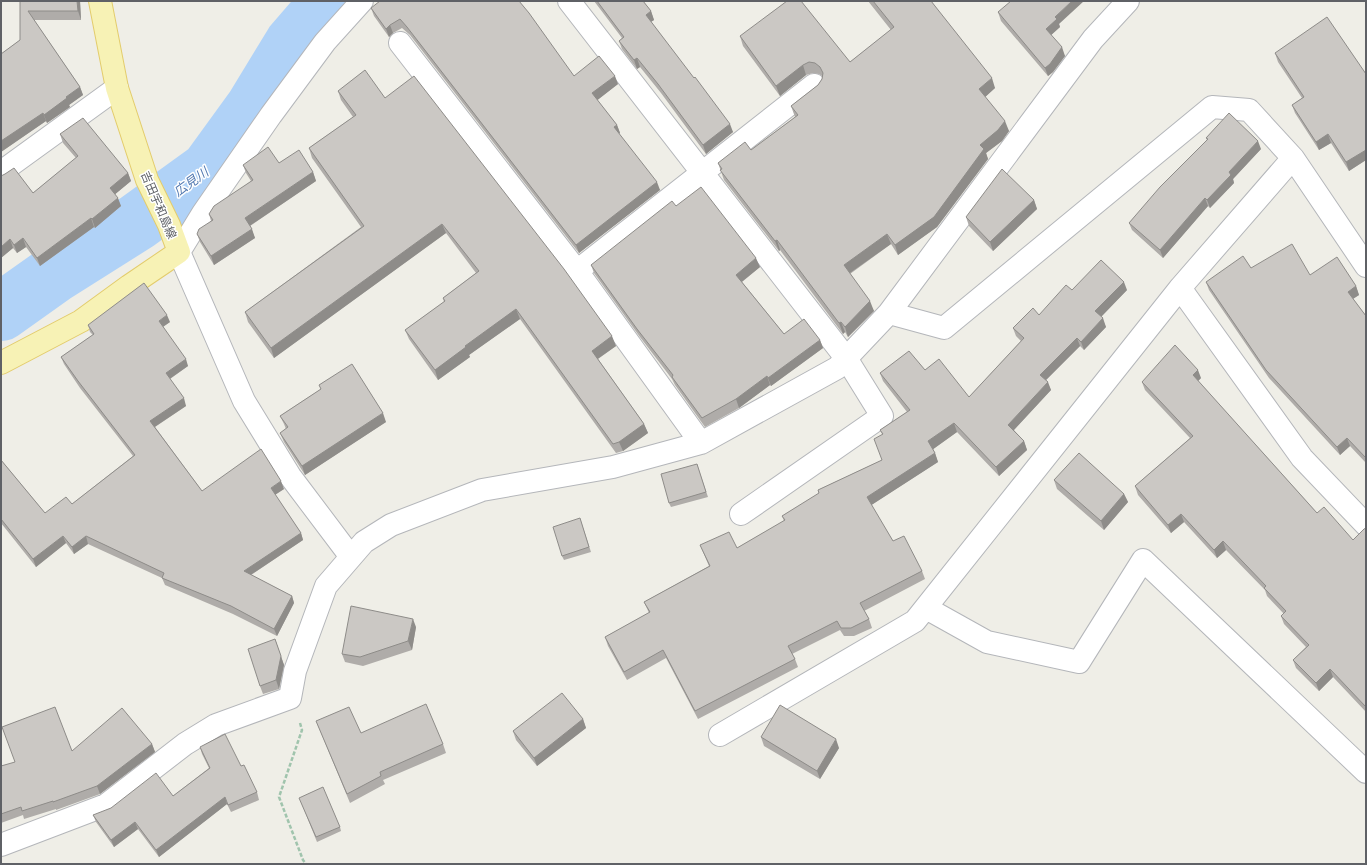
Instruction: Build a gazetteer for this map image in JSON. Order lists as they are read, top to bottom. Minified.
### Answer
{"streets":{"main road":["吉田宇和島線"]},"water":["広見川"]}
